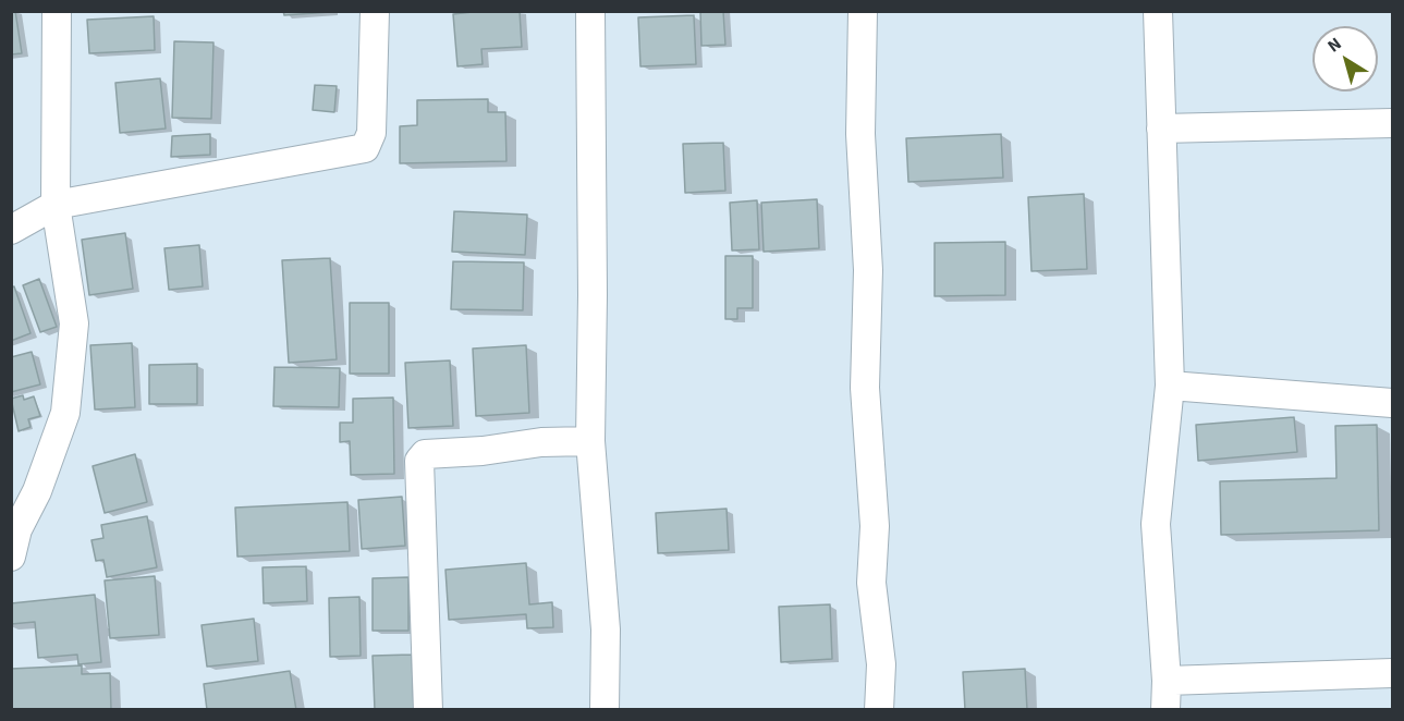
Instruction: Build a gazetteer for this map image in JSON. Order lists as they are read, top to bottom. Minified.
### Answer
{"north":"top left"}
